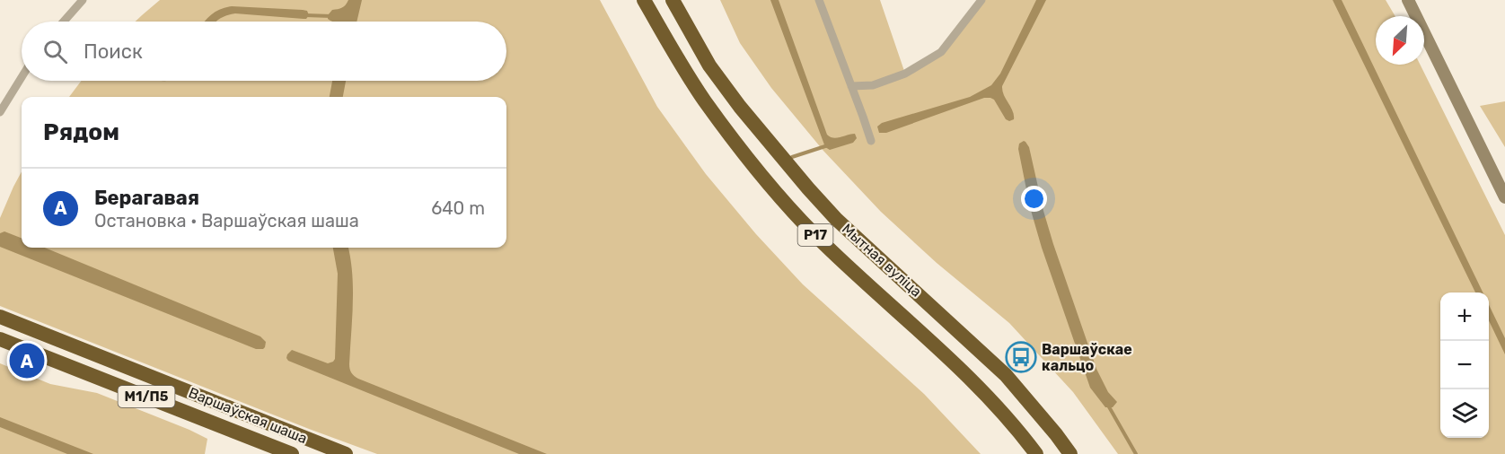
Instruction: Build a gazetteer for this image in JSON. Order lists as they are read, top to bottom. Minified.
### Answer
{"streets":{"highway":["Р17","Мытная вуліца","М1/П5","Варшаўская шаша"]},"places":{"bus stop":["Варшаўскае кальцо"]},"north":"bottom left","page":{"search":"Поиск","heading":"Рядом","list":[{"mark":"A","name":"Берагавая","note":"Остановка · Варшаўская шаша","value":"640 m"}],"map_buttons":["+","−"],"pins":"A"}}
